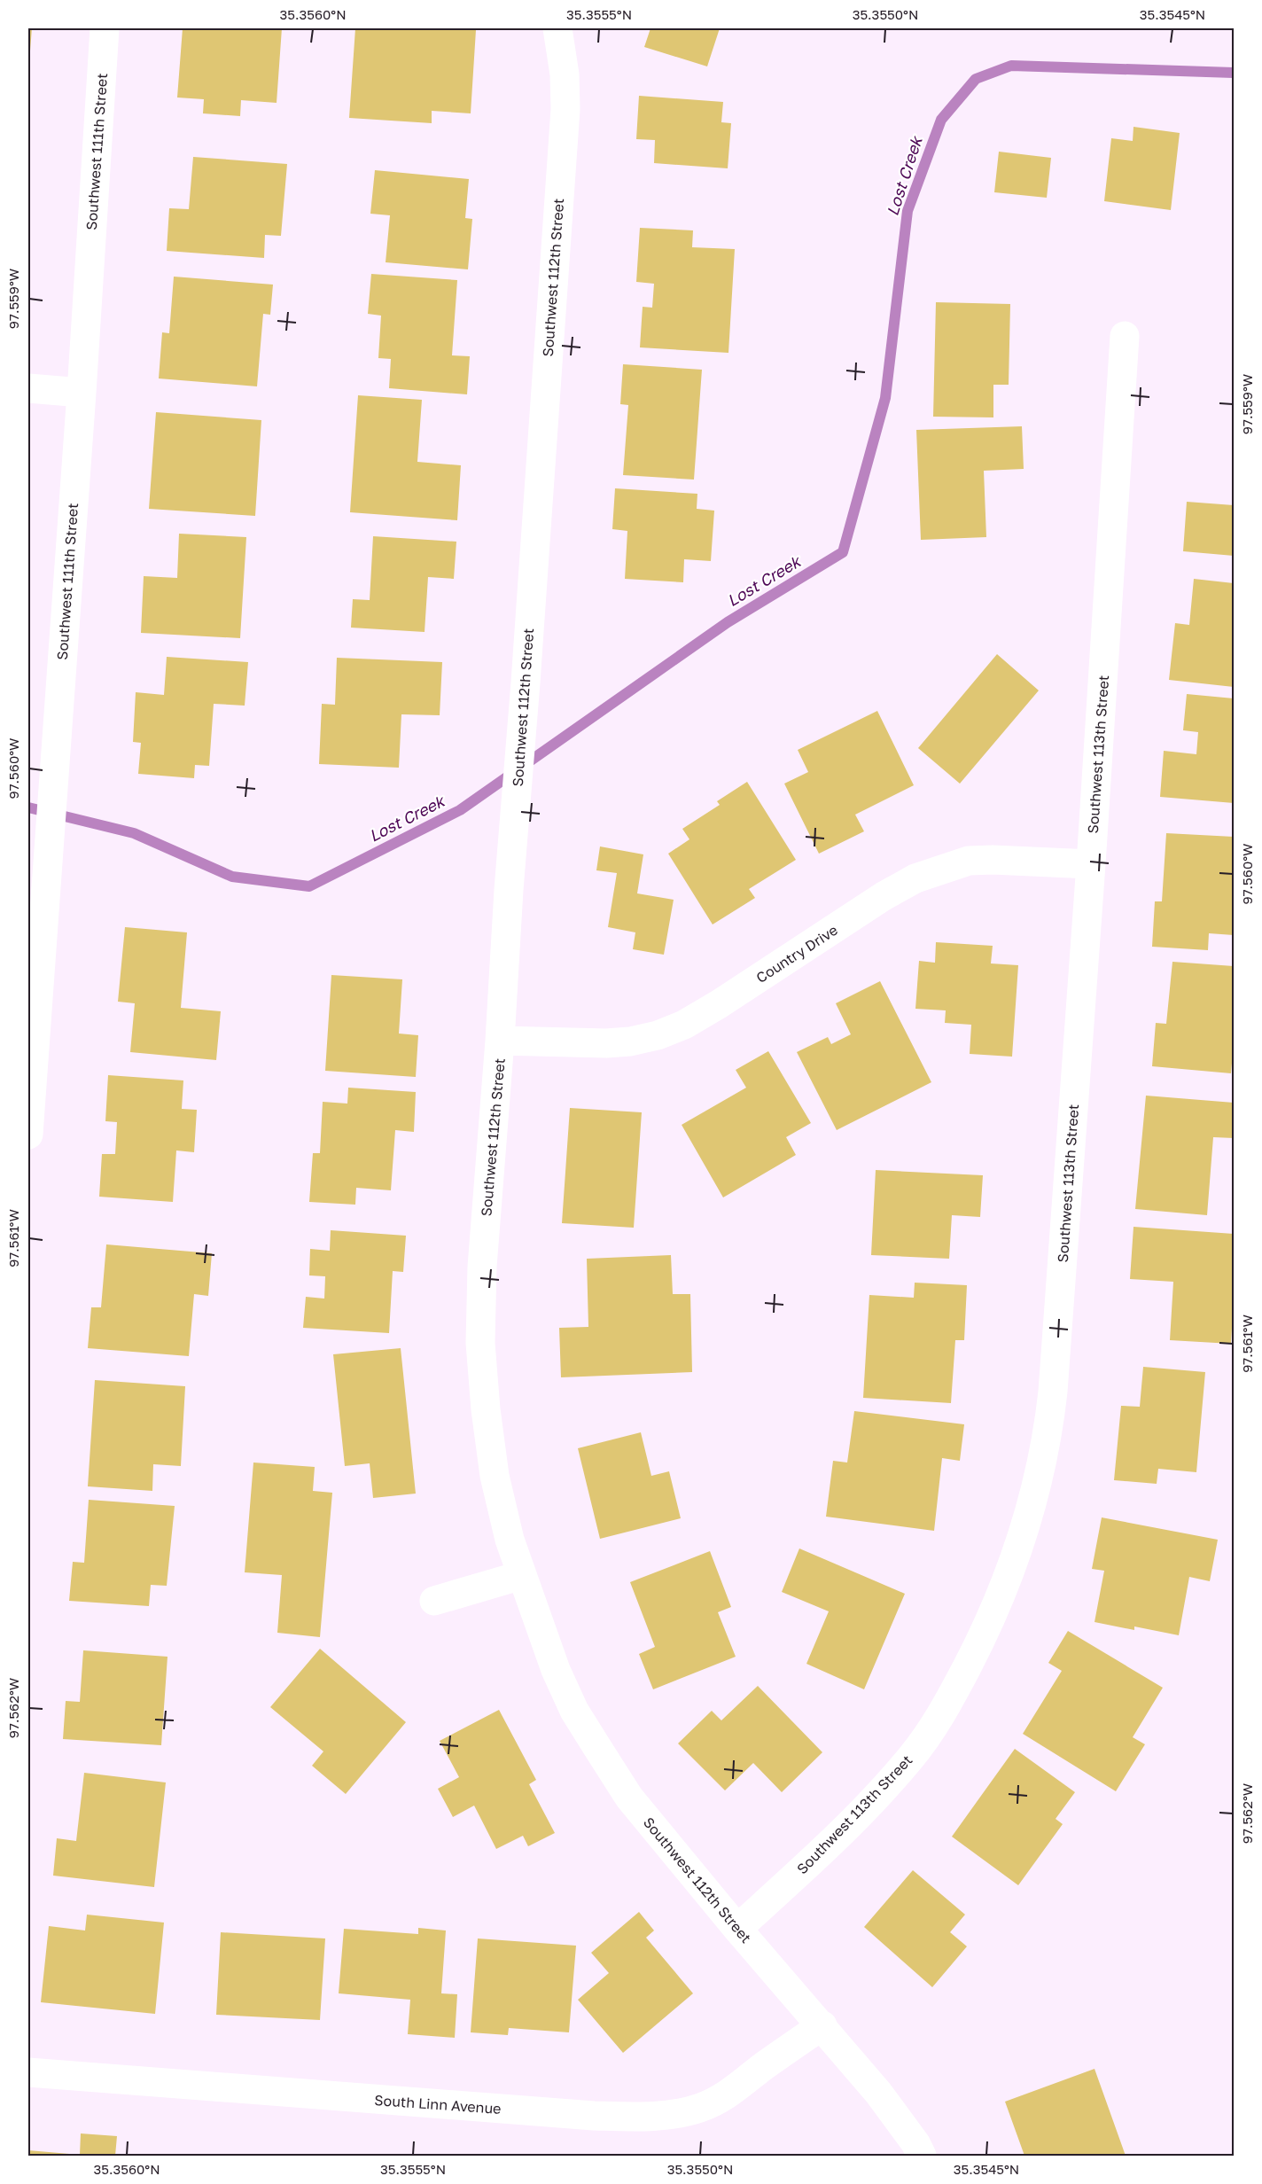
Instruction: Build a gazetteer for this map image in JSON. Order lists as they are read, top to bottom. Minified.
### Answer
{"streets":{"street":["Southwest 111th Street","Southwest 112th Street","Southwest 113th Street","Country Drive","South Linn Avenue"]},"crossings":[["Southwest 112th Street","Southwest 113th Street"],["Southwest 112th Street","Country Drive"],["Southwest 112th Street","South Linn Avenue"],["Southwest 113th Street","Country Drive"]],"water":["Lost Creek"],"coordinates":["35.3560°N","35.3555°N","35.3550°N","35.3545°N","97.559°W","97.560°W","97.561°W","97.562°W"]}
